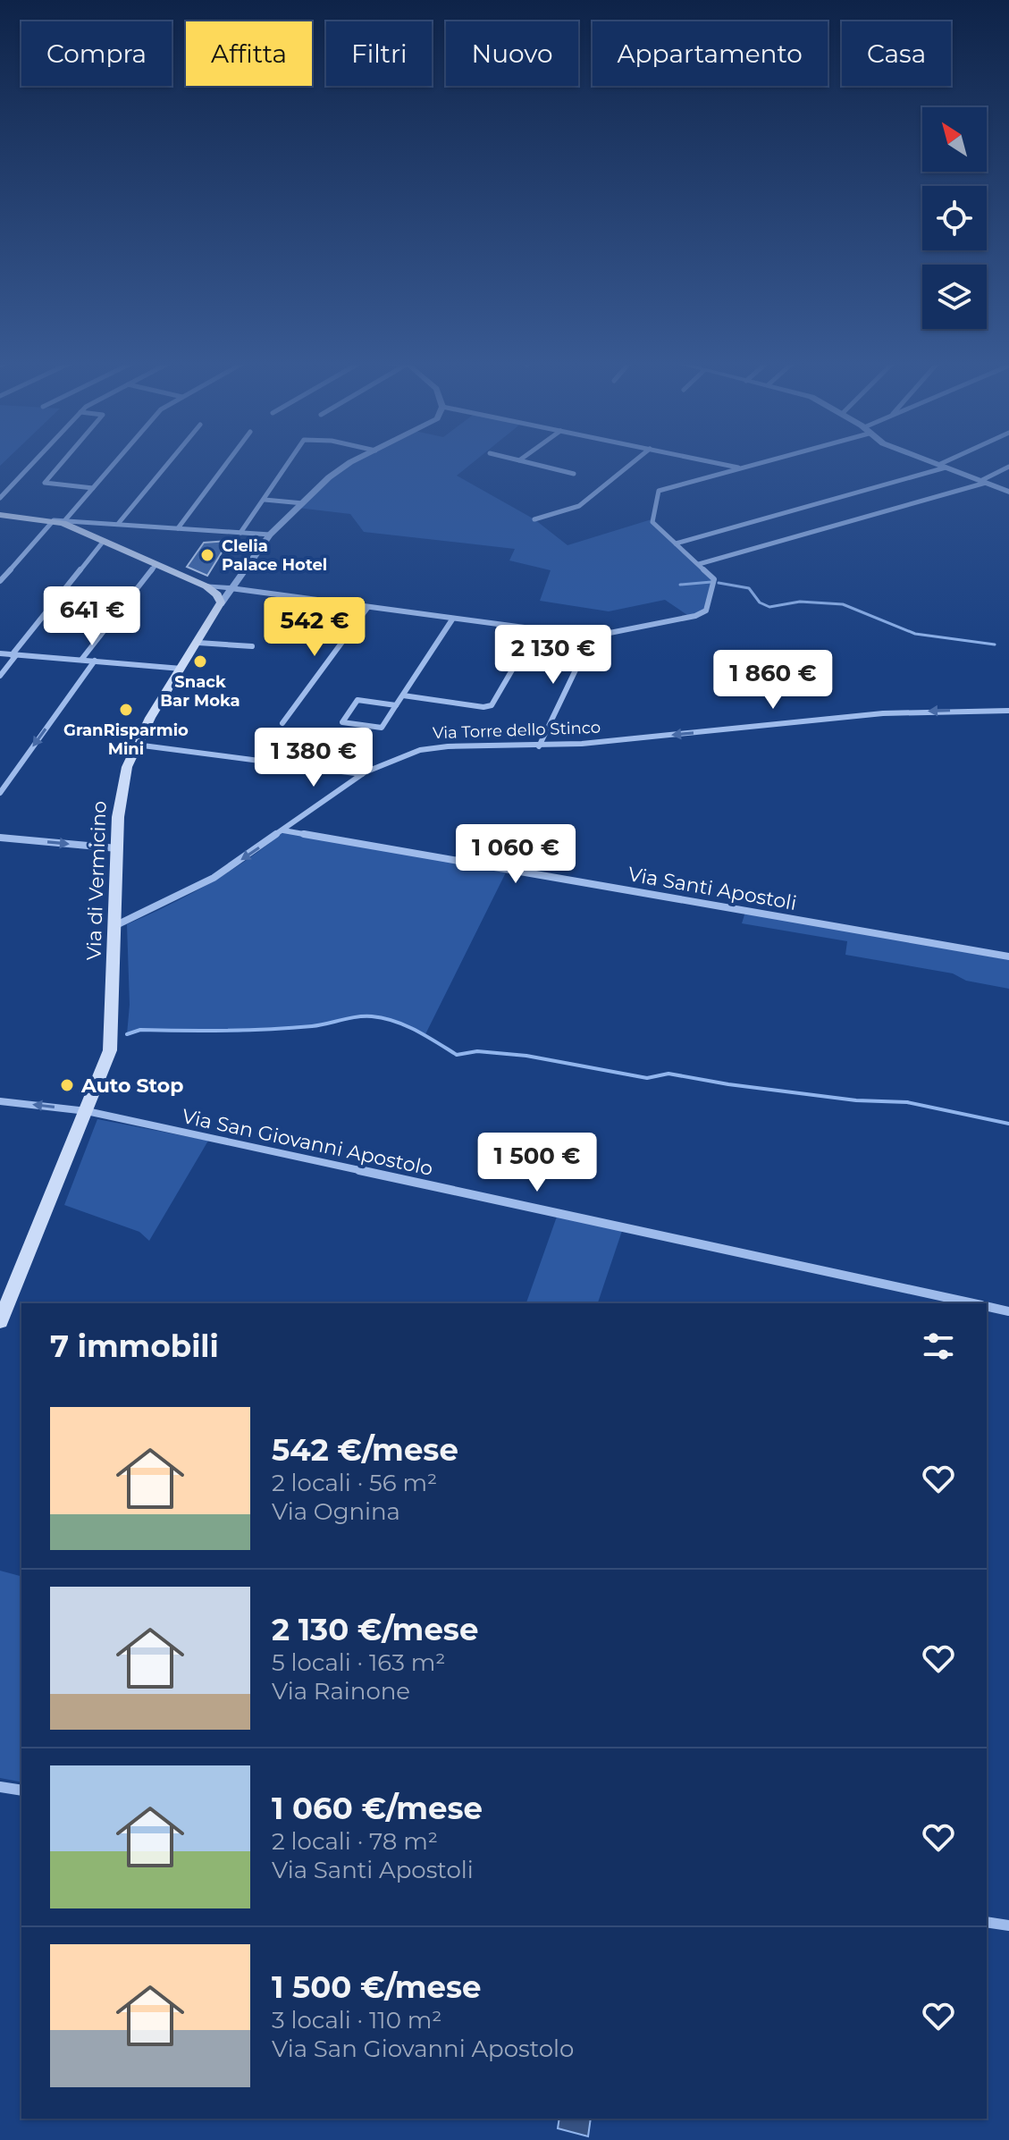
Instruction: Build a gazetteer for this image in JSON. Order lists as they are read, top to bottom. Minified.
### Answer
{"streets":{"main road":["Via di Vermicino"],"street":["Via Torre dello Stinco","Via Santi Apostoli","Via San Giovanni Apostolo"]},"crossings":[["Via Torre dello Stinco","Via di Vermicino"],["Via Torre dello Stinco","Via Santi Apostoli"],["Via di Vermicino","Via San Giovanni Apostolo"]],"one_way":["Via Torre dello Stinco"],"places":["Clelia Palace Hotel","Snack Bar Moka","GranRisparmio Mini","Auto Stop"],"north":"top left","page":{"chip":["Compra","Affitta","Filtri","Nuovo","Appartamento","Casa"],"price":["641 €","542 €","2 130 €","1 860 €","1 380 €","1 060 €","1 500 €"],"heading":"7 immobili","list":[{"name":"542 €/mese","note":"2 locali · 56 m² · Via Ognina"},{"name":"2 130 €/mese","note":"5 locali · 163 m² · Via Rainone"},{"name":"1 060 €/mese","note":"2 locali · 78 m² · Via Santi Apostoli"},{"name":"1 500 €/mese","note":"3 locali · 110 m² · Via San Giovanni Apostolo"}]}}
